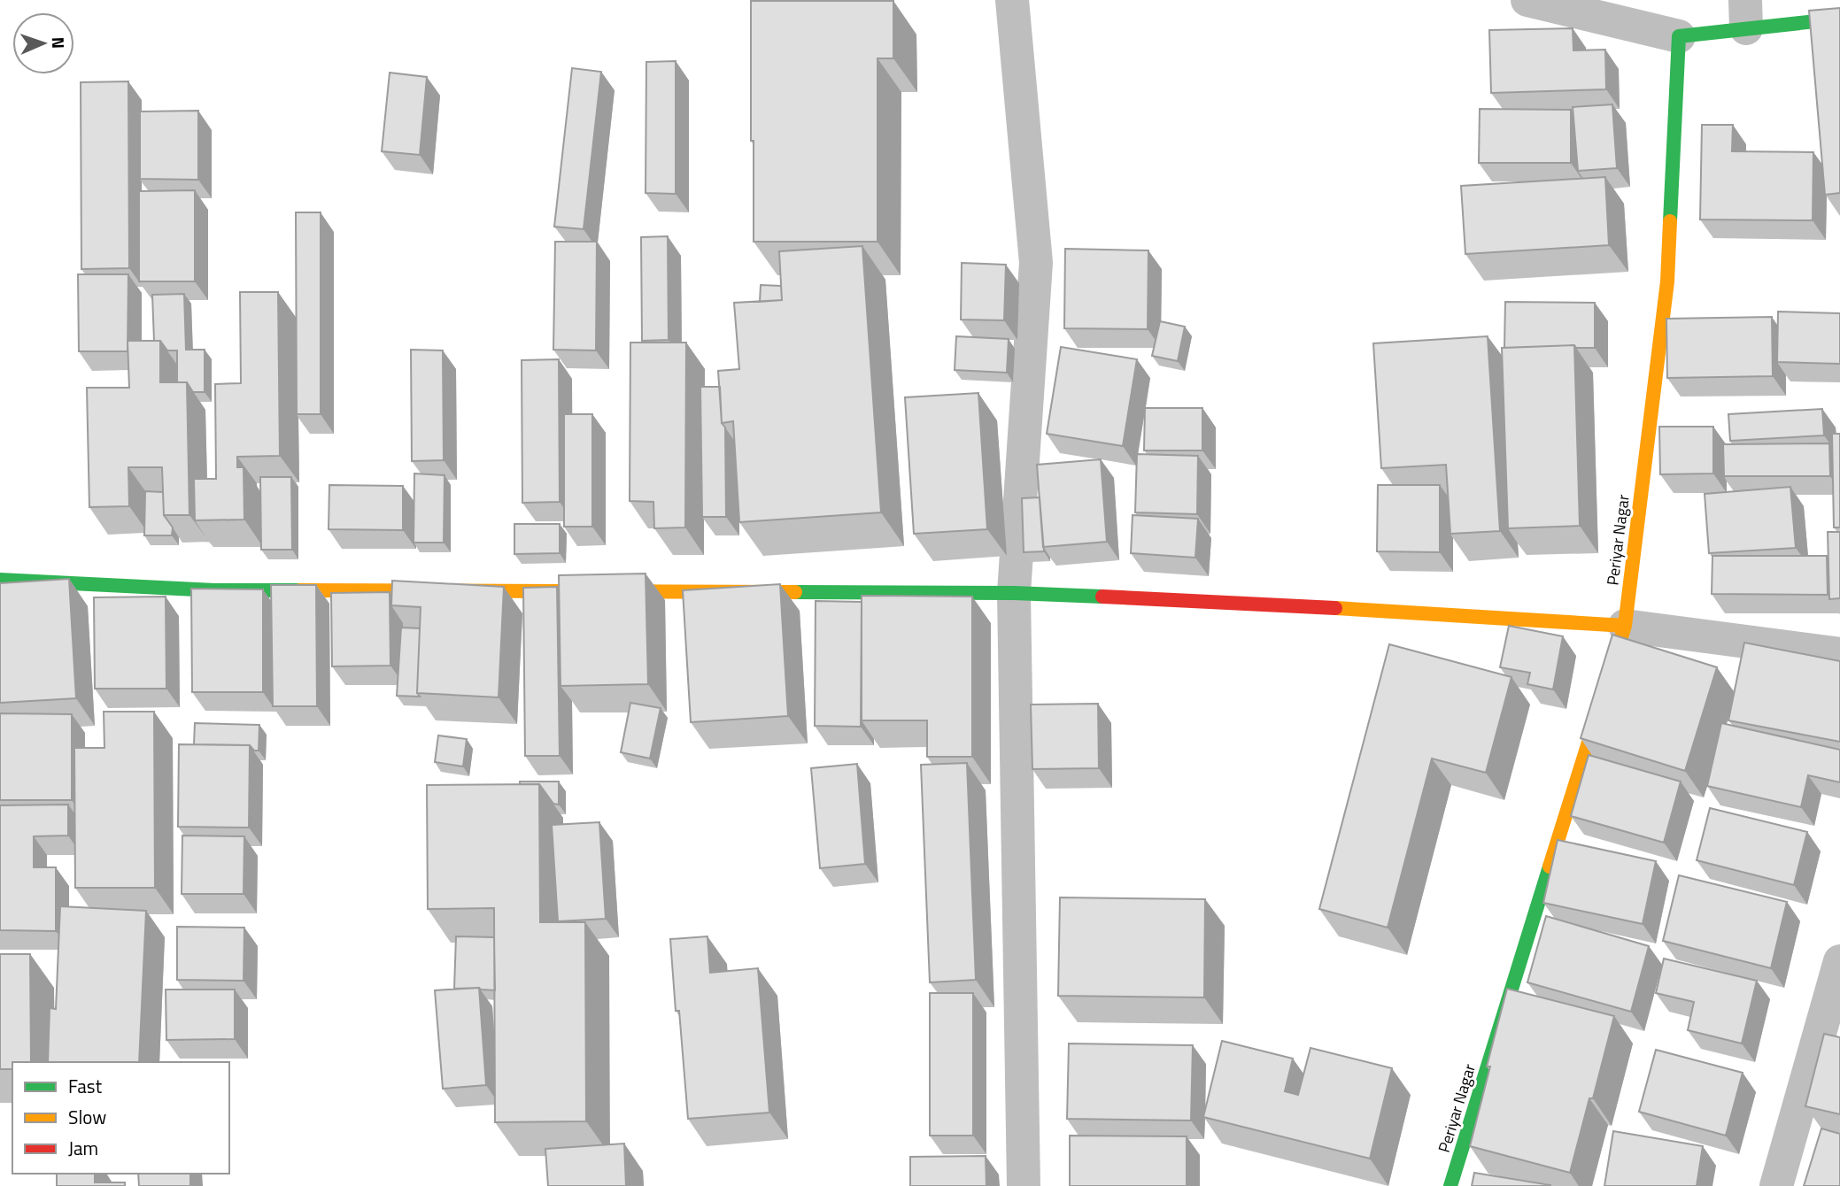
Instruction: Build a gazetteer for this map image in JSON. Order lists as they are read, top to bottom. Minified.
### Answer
{"streets":{"street":["Periyar Nagar"]},"legend":["Fast","Slow","Jam"],"north":"right"}
